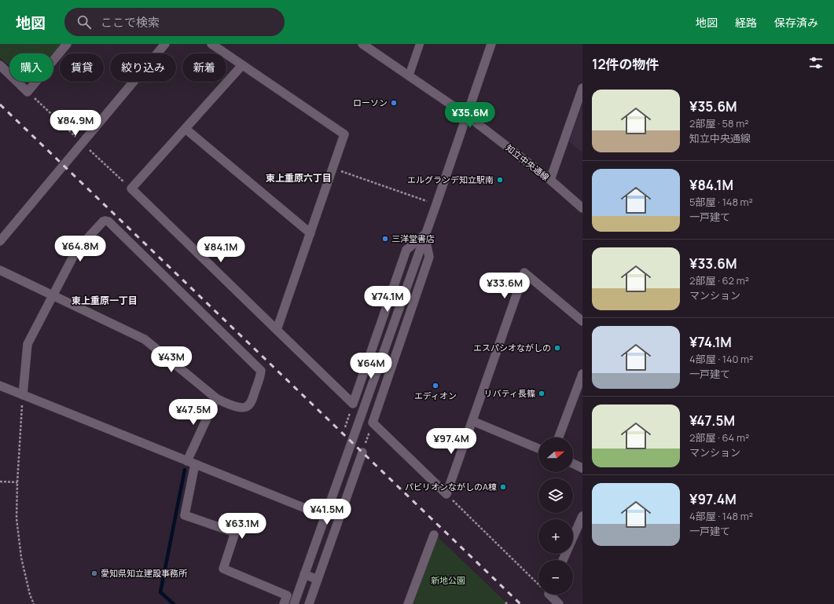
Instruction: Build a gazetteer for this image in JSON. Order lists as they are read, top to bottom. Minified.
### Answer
{"streets":{"street":["知立中央通線"]},"districts":["東上重原六丁目","東上重原一丁目"],"parks":["新地公園"],"places":["ローソン","エルグランデ知立駅南","三洋堂書店","エスパシオながしの","エディオン","リバティ長篠","パビリオンながしのA棟","愛知県知立建設事務所"],"north":"right","page":{"header":"地図","search":"ここで検索","nav":["地図","経路","保存済み"],"heading":"12件の物件","chip":["購入","賃貸","絞り込み","新着"],"list":[{"name":"¥35.6M","note":"2部屋 · 58 m² · 知立中央通線"},{"name":"¥84.1M","note":"5部屋 · 148 m² · 一戸建て"},{"name":"¥33.6M","note":"2部屋 · 62 m² · マンション"},{"name":"¥74.1M","note":"4部屋 · 140 m² · 一戸建て"},{"name":"¥47.5M","note":"2部屋 · 64 m² · マンション"},{"name":"¥97.4M","note":"4部屋 · 148 m² · 一戸建て"}],"price":["¥35.6M","¥84.9M","¥64.8M","¥84.1M","¥33.6M","¥74.1M","¥43M","¥64M","¥47.5M","¥97.4M","¥41.5M","¥63.1M"],"map_buttons":["+","−"]}}
